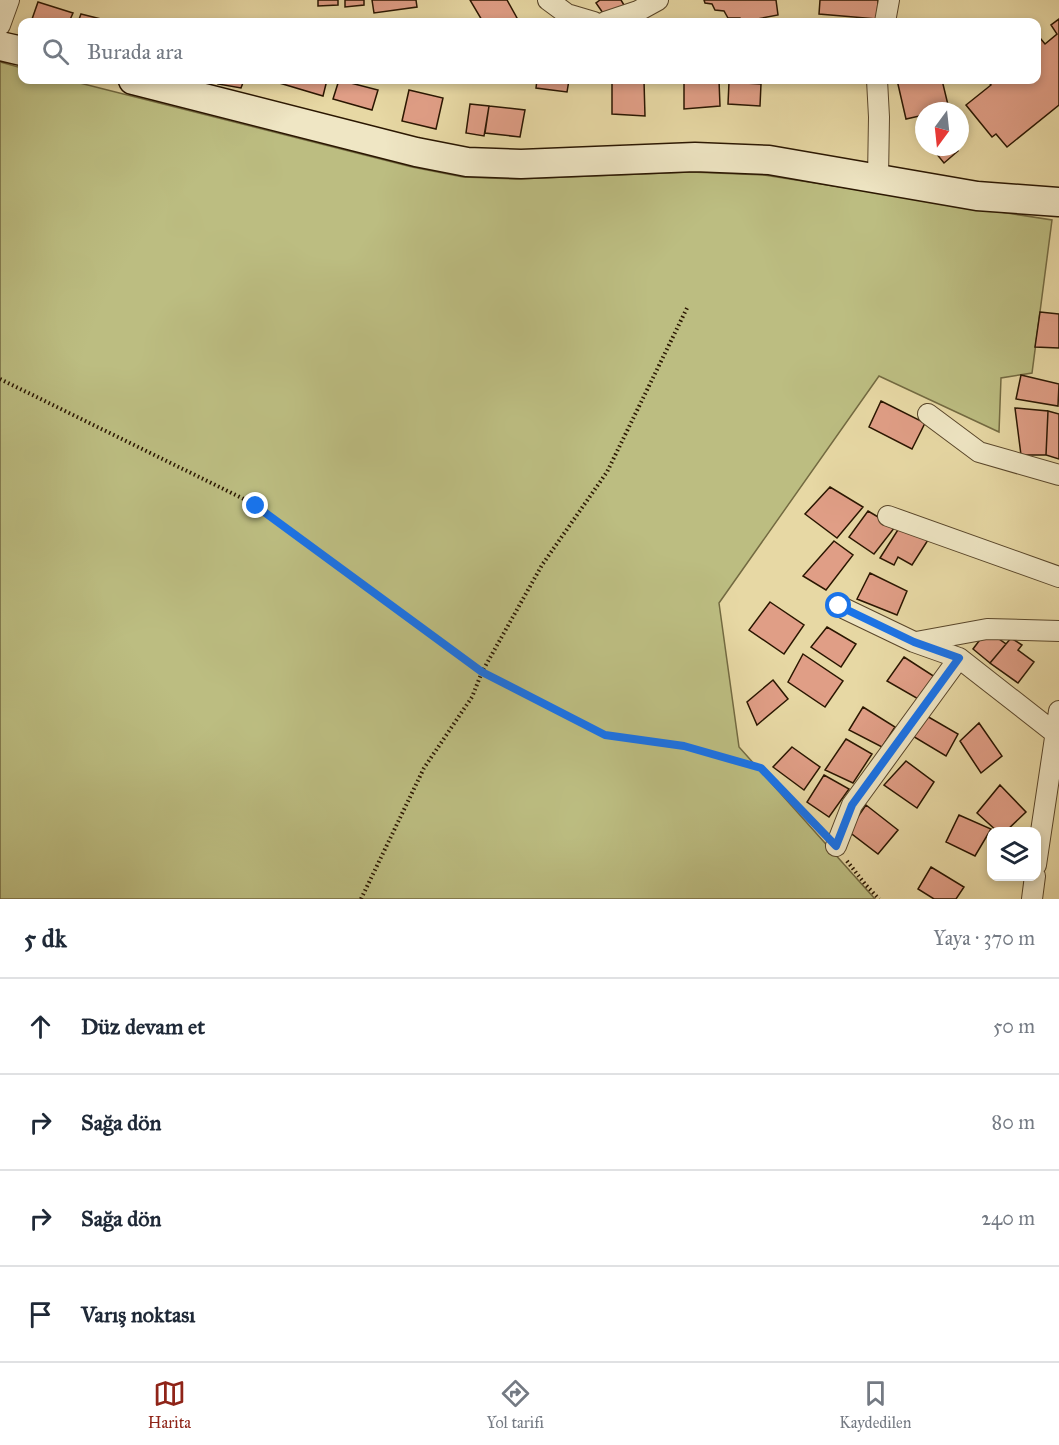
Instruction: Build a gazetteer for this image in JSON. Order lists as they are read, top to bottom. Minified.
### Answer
{"north":"bottom","page":{"search":"Burada ara","heading":["5 dk","Yaya · 370 m"],"list":[["Düz devam et","50 m"],["Sağa dön","80 m"],["Sağa dön","240 m"],"Varış noktası"],"nav":["Harita","Yol tarifi","Kaydedilen"]}}
